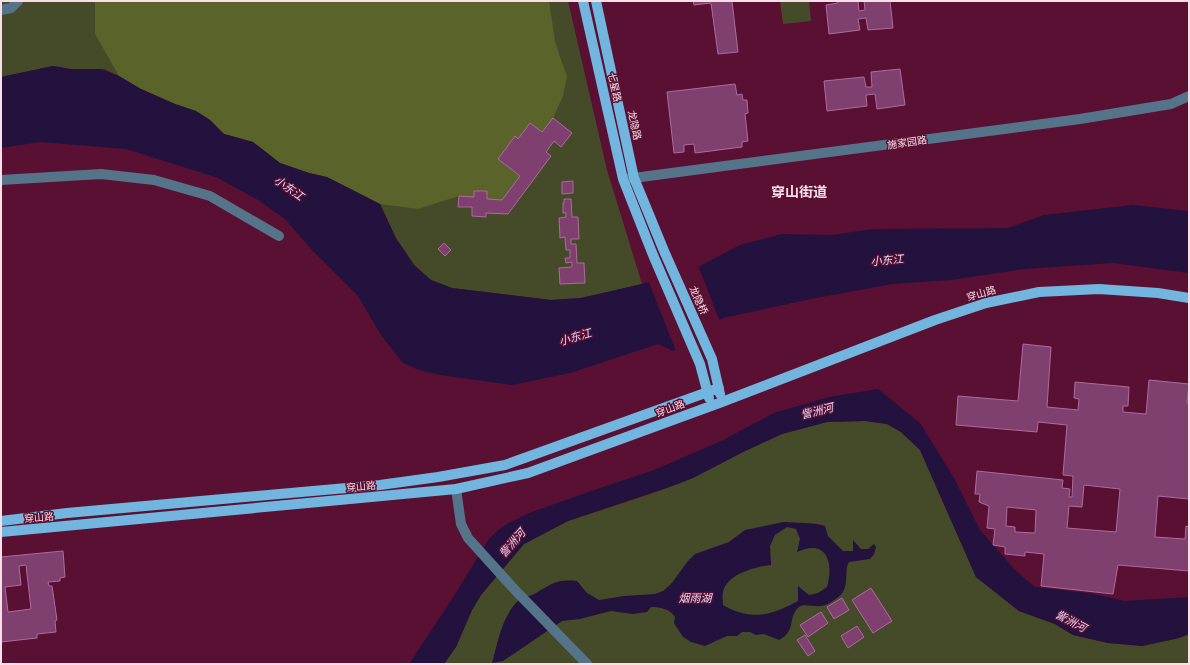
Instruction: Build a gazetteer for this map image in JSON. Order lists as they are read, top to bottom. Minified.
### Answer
{"streets":{"main road":["七星路","龙隐路","穿山路","龙隐桥"],"street":["施家园路"]},"crossings":[["七星路","施家园路"],["龙隐路","施家园路"],["龙隐路","龙隐桥"],["穿山路","龙隐桥"]],"districts":["穿山街道"],"water":["小东江","訾洲河","烟雨湖"]}
